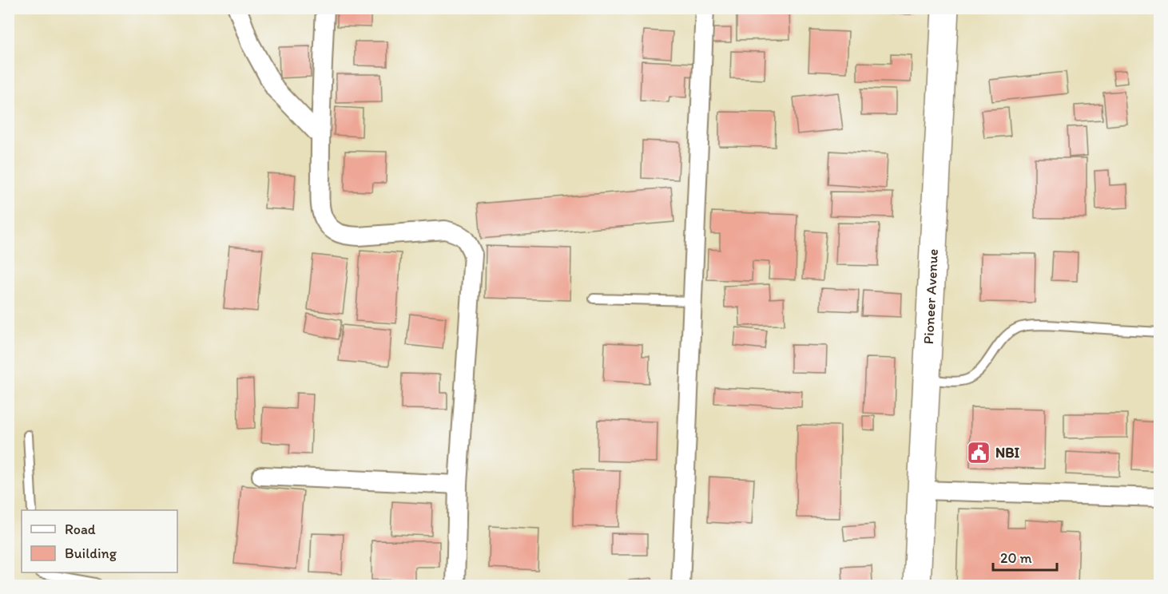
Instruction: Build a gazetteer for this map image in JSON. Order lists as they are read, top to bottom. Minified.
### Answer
{"streets":{"highway":["Pioneer Avenue"]},"places":{"public building":["NBI"]},"legend":["Road","Building"],"scale_bar":"20 m"}
